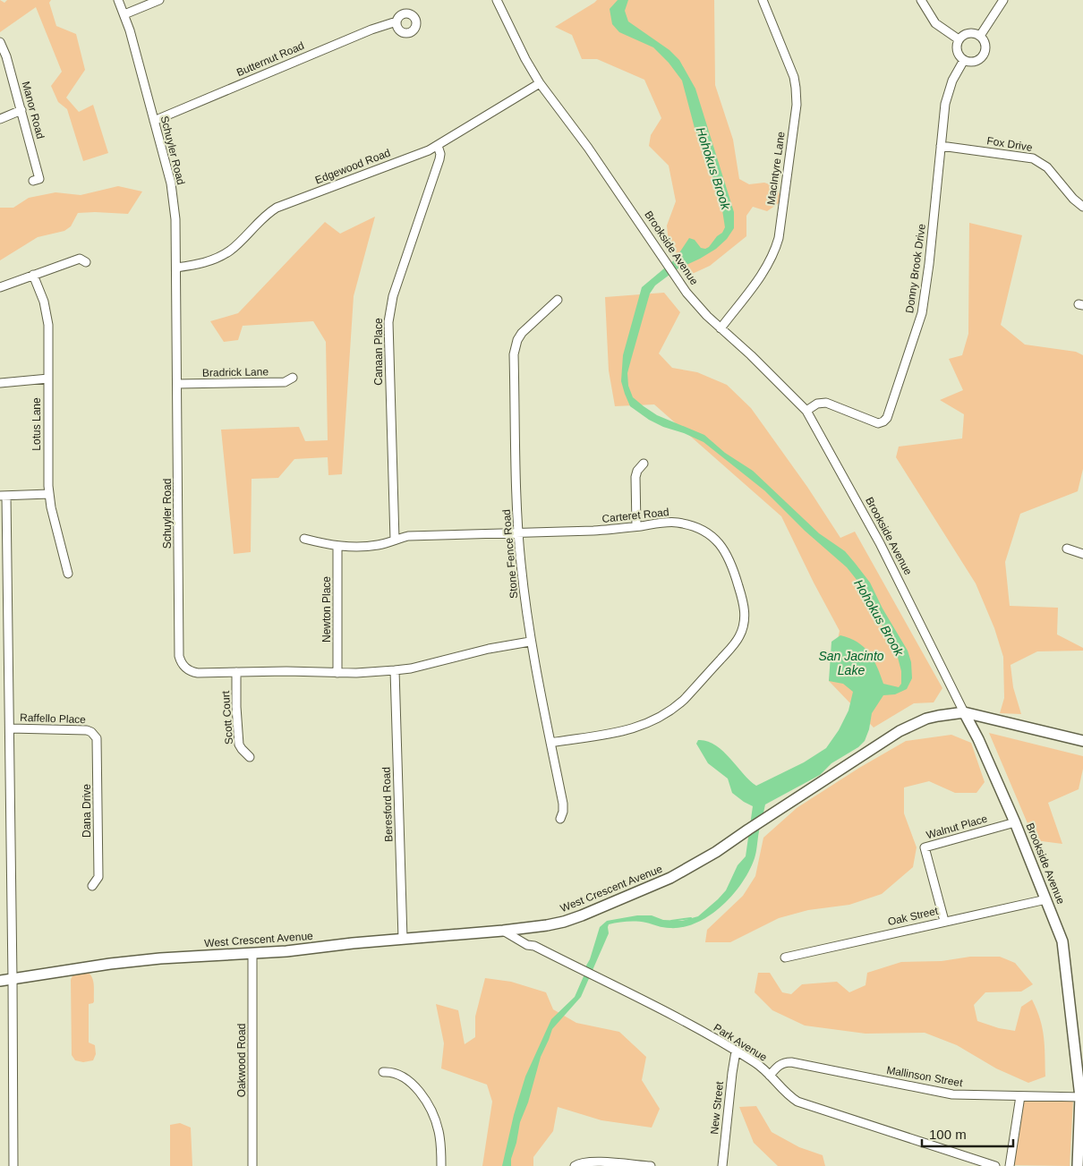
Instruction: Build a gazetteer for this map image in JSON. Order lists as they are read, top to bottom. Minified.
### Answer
{"streets":{"main road":["Brookside Avenue","West Crescent Avenue"],"street":["Butternut Road","Manor Road","Fox Drive","Schuyler Road","Edgewood Road","MacIntyre Lane","Donny Brook Drive","Canaan Place","Bradrick Lane","Lotus Lane","Carteret Road","Stone Fence Road","Newton Place","Scott Court","Raffello Place","Beresford Road","Dana Drive","Walnut Place","Oak Street","Park Avenue","Oakwood Road","Mallinson Street","New Street"]},"crossings":[["Butternut Road","Schuyler Road"],["Fox Drive","Donny Brook Drive"],["Schuyler Road","Edgewood Road"],["Schuyler Road","Bradrick Lane"],["Schuyler Road","Stone Fence Road"],["Schuyler Road","Newton Place"],["Schuyler Road","Scott Court"],["Schuyler Road","Beresford Road"],["Edgewood Road","Brookside Avenue"],["Edgewood Road","Canaan Place"],["MacIntyre Lane","Brookside Avenue"],["Brookside Avenue","Donny Brook Drive"],["Brookside Avenue","Walnut Place"],["Brookside Avenue","West Crescent Avenue"],["Brookside Avenue","Oak Street"],["Brookside Avenue","Mallinson Street"],["Canaan Place","Carteret Road"],["Carteret Road","Stone Fence Road"],["Carteret Road","Newton Place"],["Raffello Place","Dana Drive"],["Beresford Road","West Crescent Avenue"],["Walnut Place","Oak Street"],["West Crescent Avenue","Park Avenue"],["West Crescent Avenue","Oakwood Road"],["Park Avenue","Mallinson Street"],["Park Avenue","New Street"]],"water":["Hohokus Brook","San Jacinto Lake"],"scale_bar":"100 m"}
